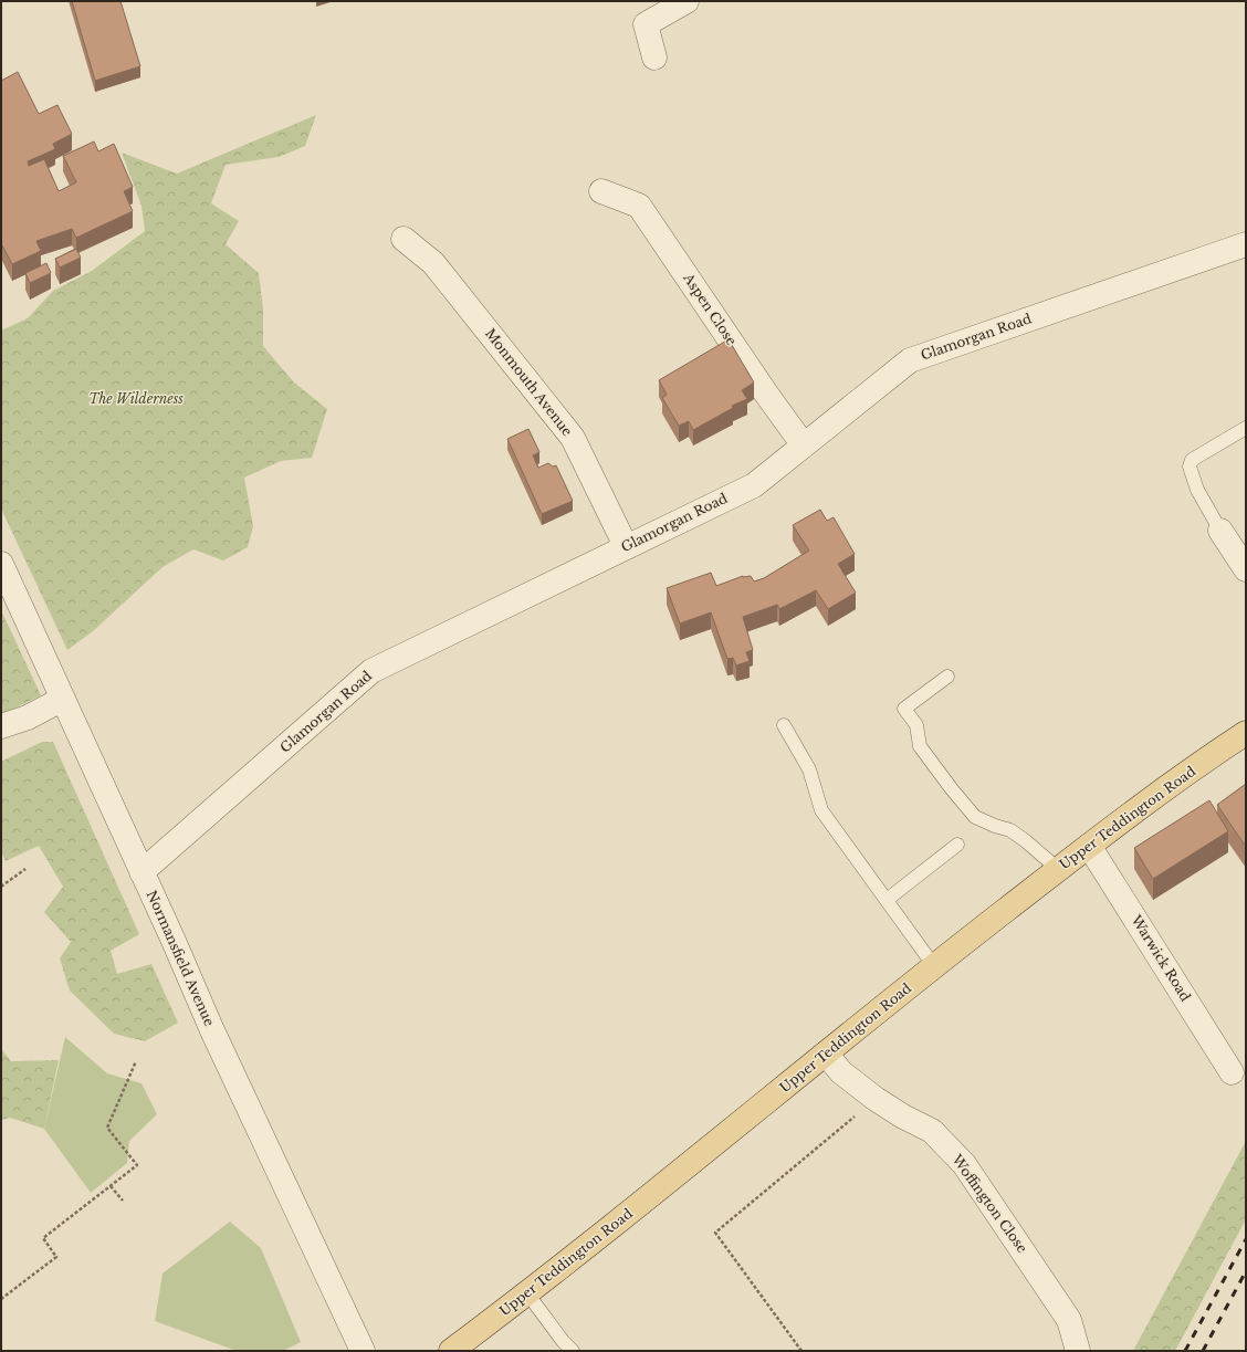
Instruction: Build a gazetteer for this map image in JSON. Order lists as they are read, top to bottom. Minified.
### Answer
{"streets":{"main road":["Upper Teddington Road"],"street":["Aspen Close","Glamorgan Road","Monmouth Avenue","Normansfield Avenue","Warwick Road","Woffington Close"]},"crossings":[["Aspen Close","Glamorgan Road"],["Glamorgan Road","Monmouth Avenue"],["Glamorgan Road","Normansfield Avenue"],["Upper Teddington Road","Warwick Road"],["Upper Teddington Road","Woffington Close"]],"parks":["The Wilderness"]}
